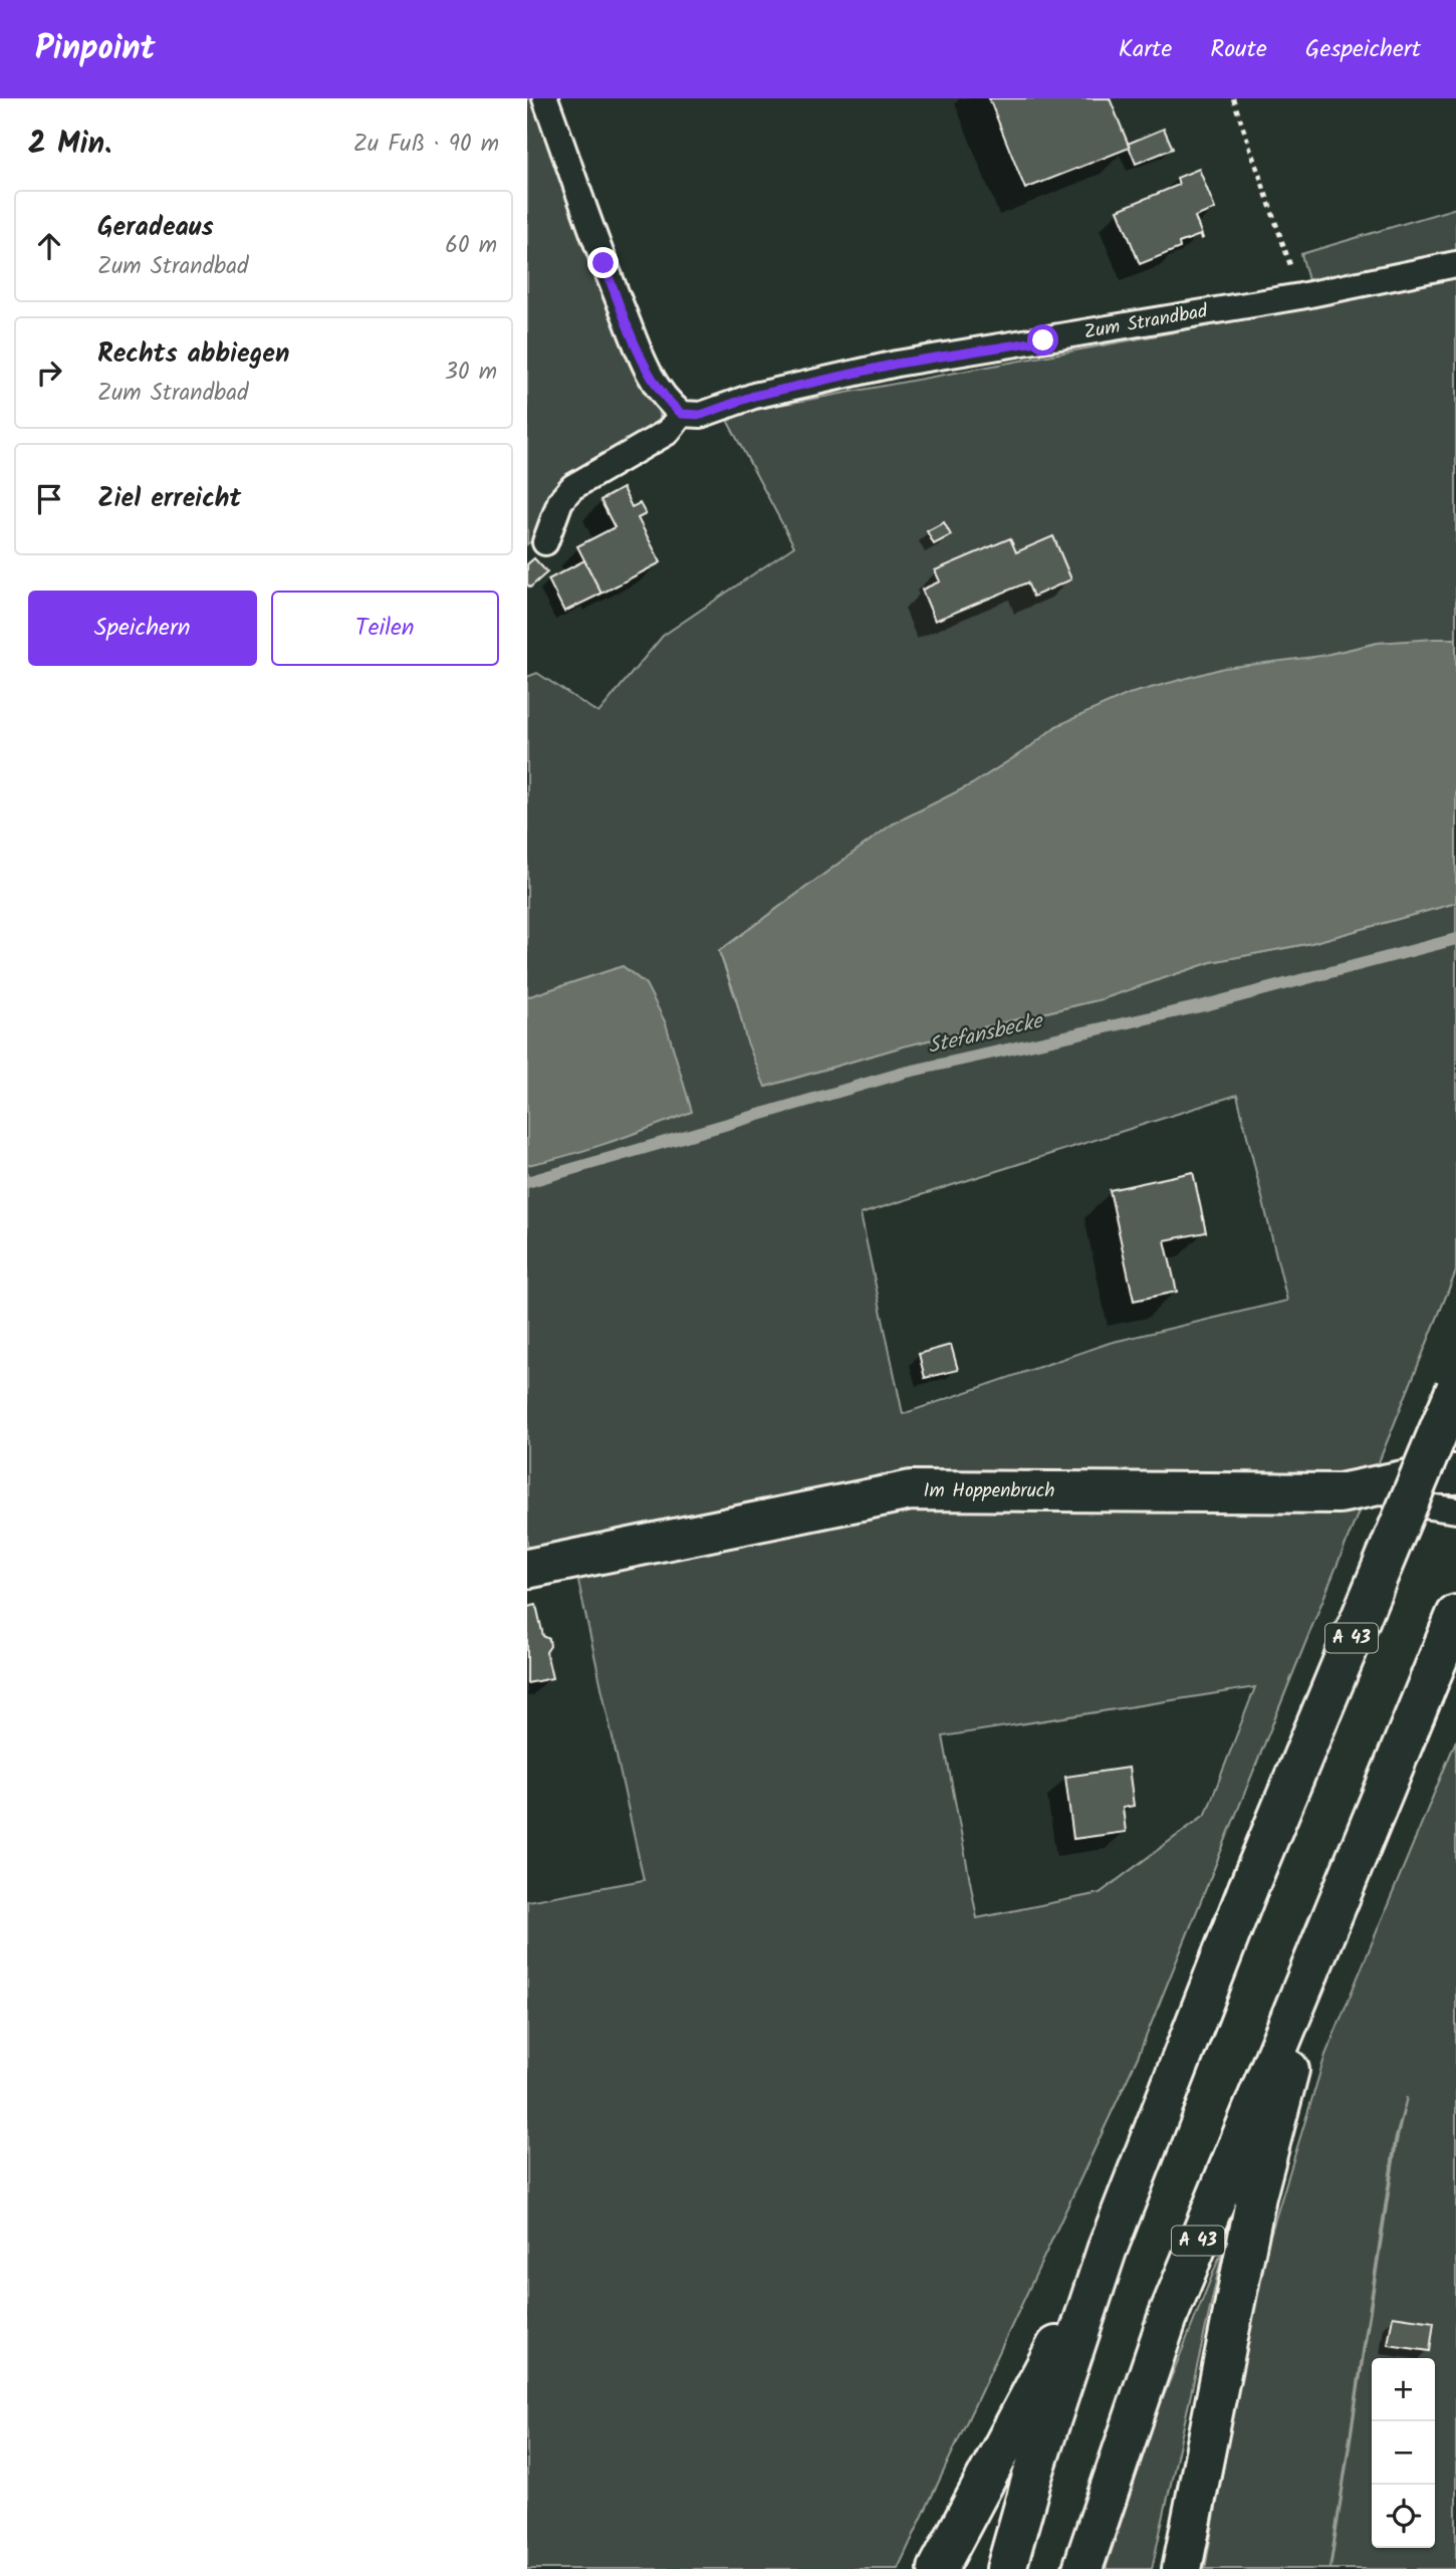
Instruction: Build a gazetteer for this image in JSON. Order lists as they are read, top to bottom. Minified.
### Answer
{"streets":{"main road":["Im Hoppenbruch","A 43"],"lane":["Zum Strandbad"]},"water":["Stefansbecke"],"page":{"header":"Pinpoint","nav":["Karte","Route","Gespeichert"],"heading":["2 Min.","Zu Fuß · 90 m"],"list":[["Geradeaus","Zum Strandbad","60 m"],["Rechts abbiegen","Zum Strandbad","30 m"],"Ziel erreicht"],"buttons":["Speichern","Teilen"],"map_buttons":["+","−"]}}
